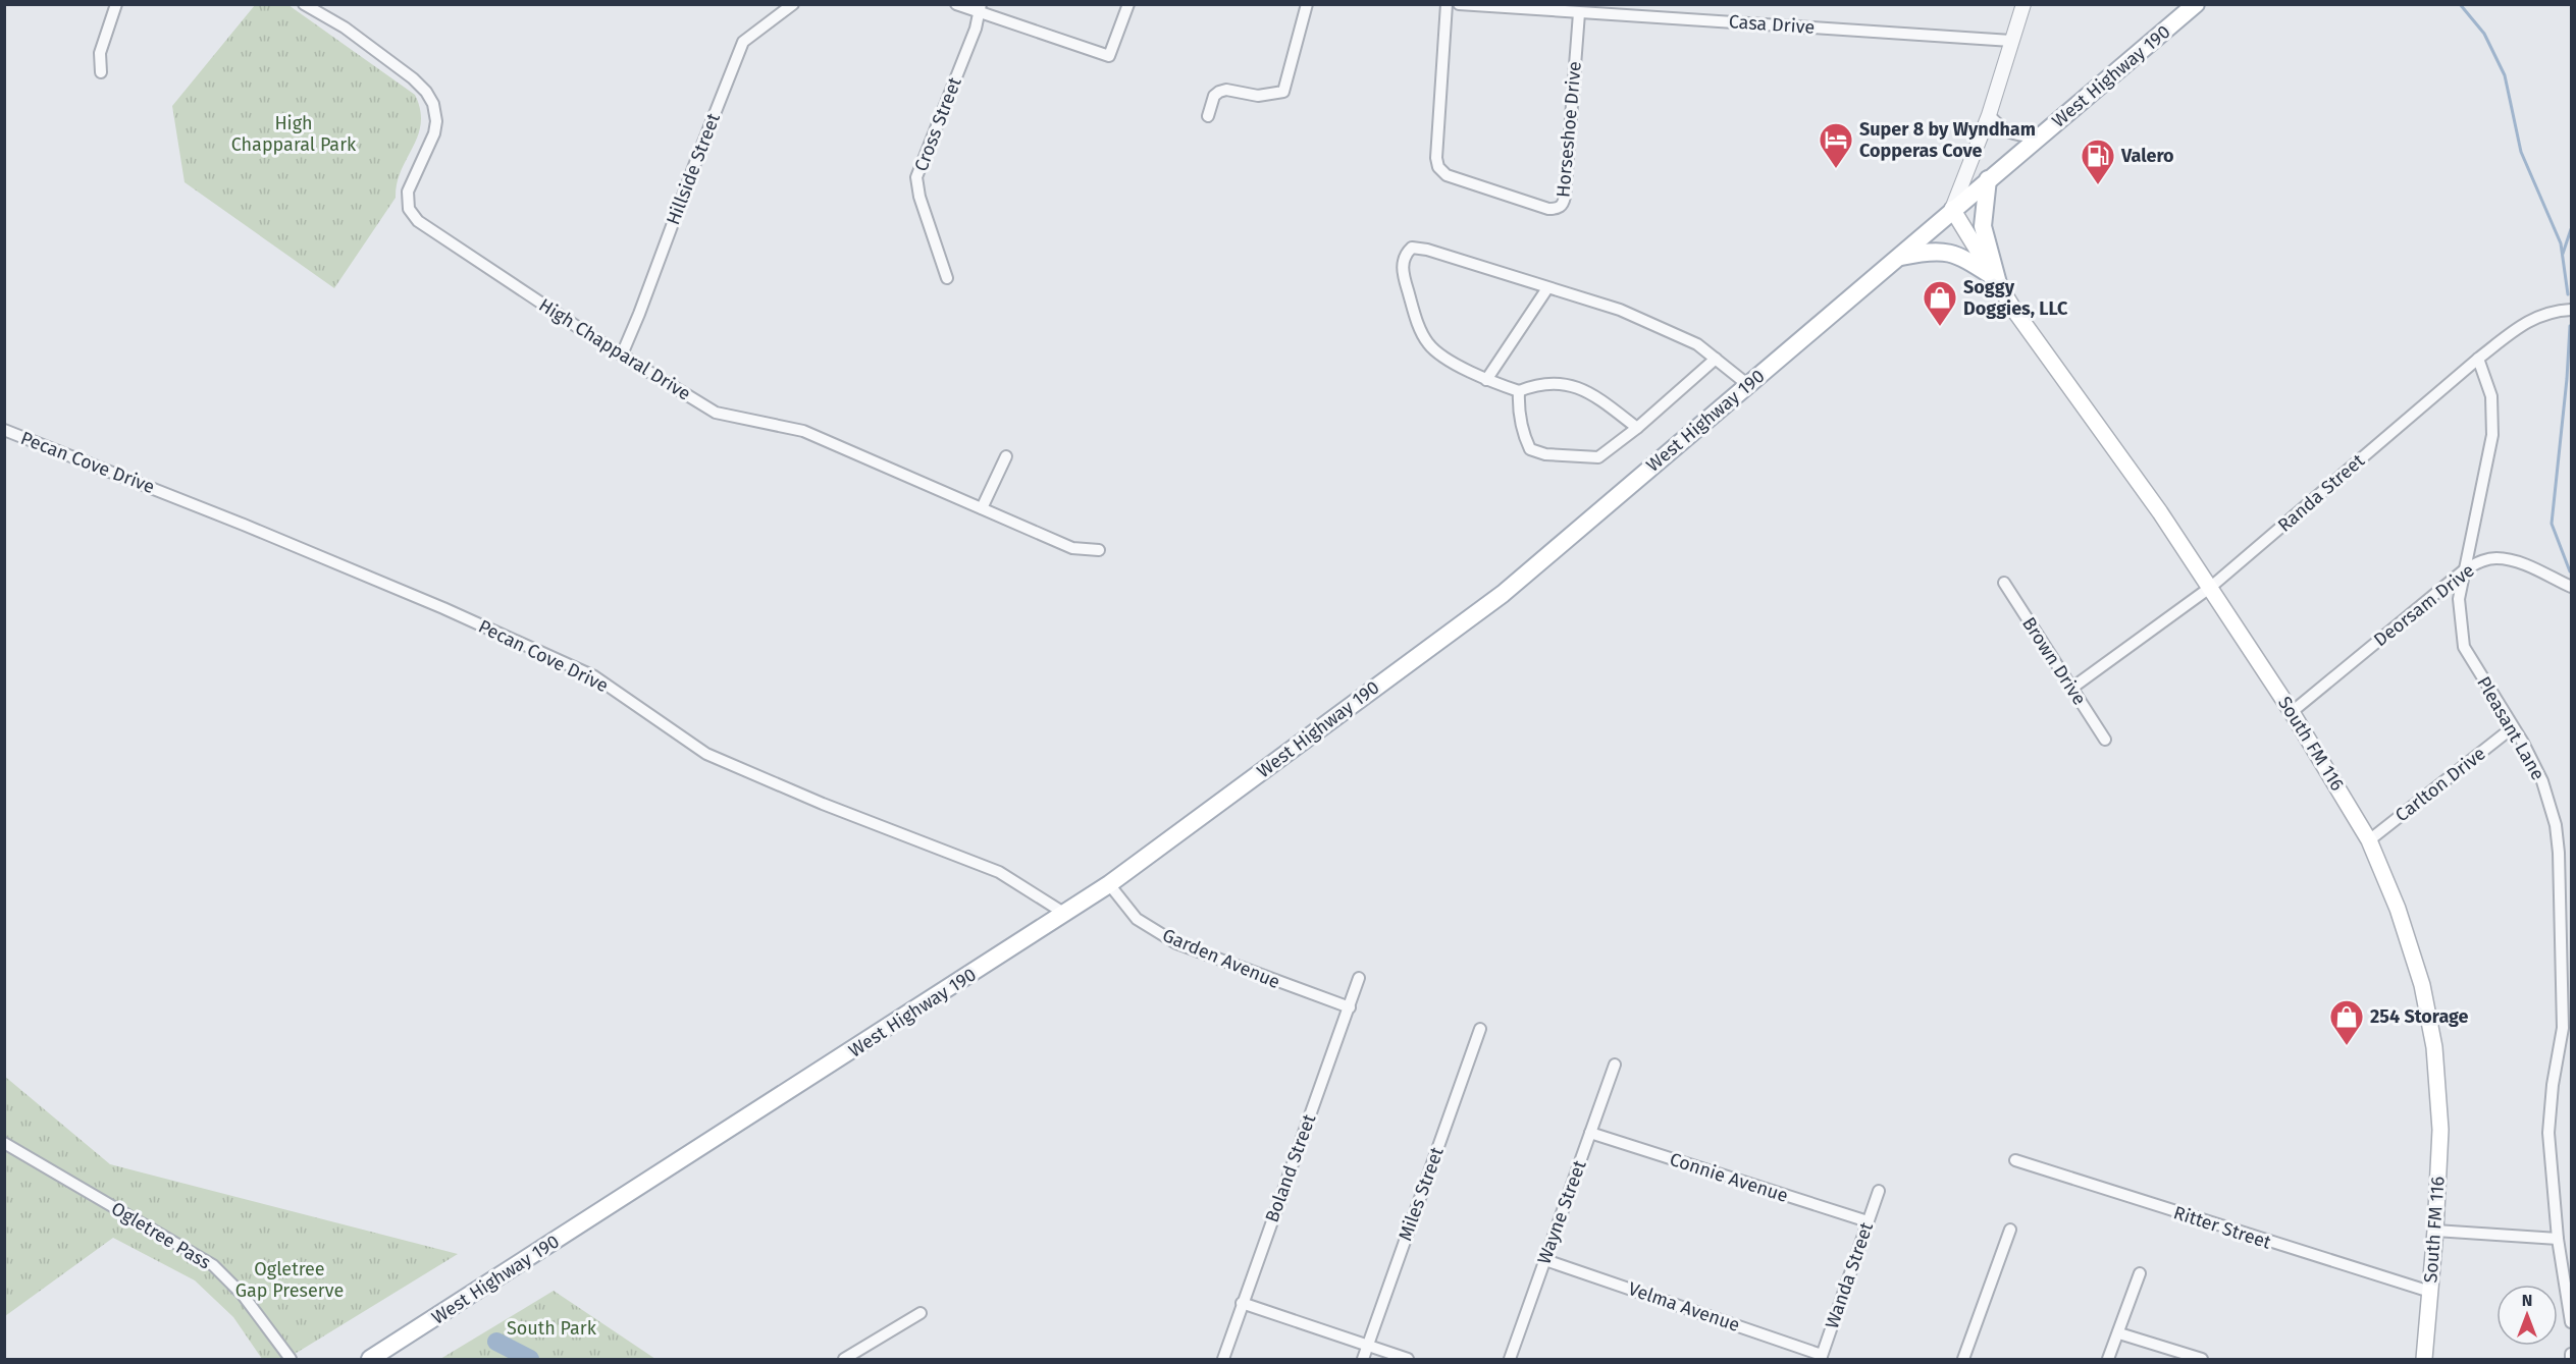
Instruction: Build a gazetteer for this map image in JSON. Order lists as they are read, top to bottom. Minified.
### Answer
{"streets":{"main road":["West Highway 190","South FM 116"],"street":["Casa Drive","Cross Street","Horseshoe Drive","Hillside Street","High Chapparal Drive","Pecan Cove Drive","Randa Street","Deorsam Drive","Brown Drive","Pleasant Lane","Carlton Drive","Garden Avenue","Boland Street","Connie Avenue","Miles Street","Wayne Street","Ritter Street","Ogletree Pass","Wanda Street","Velma Avenue"]},"crossings":[["Casa Drive","Horseshoe Drive"],["West Highway 190","Pecan Cove Drive"],["West Highway 190","South FM 116"],["West Highway 190","Garden Avenue"],["Hillside Street","High Chapparal Drive"],["Randa Street","Brown Drive"],["Randa Street","Pleasant Lane"],["Randa Street","South FM 116"],["Deorsam Drive","Pleasant Lane"],["Deorsam Drive","South FM 116"],["Pleasant Lane","Carlton Drive"],["South FM 116","Carlton Drive"],["South FM 116","Ritter Street"],["Garden Avenue","Boland Street"],["Connie Avenue","Wayne Street"],["Connie Avenue","Wanda Street"],["Wayne Street","Velma Avenue"],["Wanda Street","Velma Avenue"]],"parks":["High Chapparal Park","Ogletree Gap Preserve","South Park"],"places":{"hotel":["Super 8 by Wyndham Copperas Cove"],"fuel station":["Valero"],"shop":["Soggy Doggies, LLC","254 Storage"]},"north":"top"}
